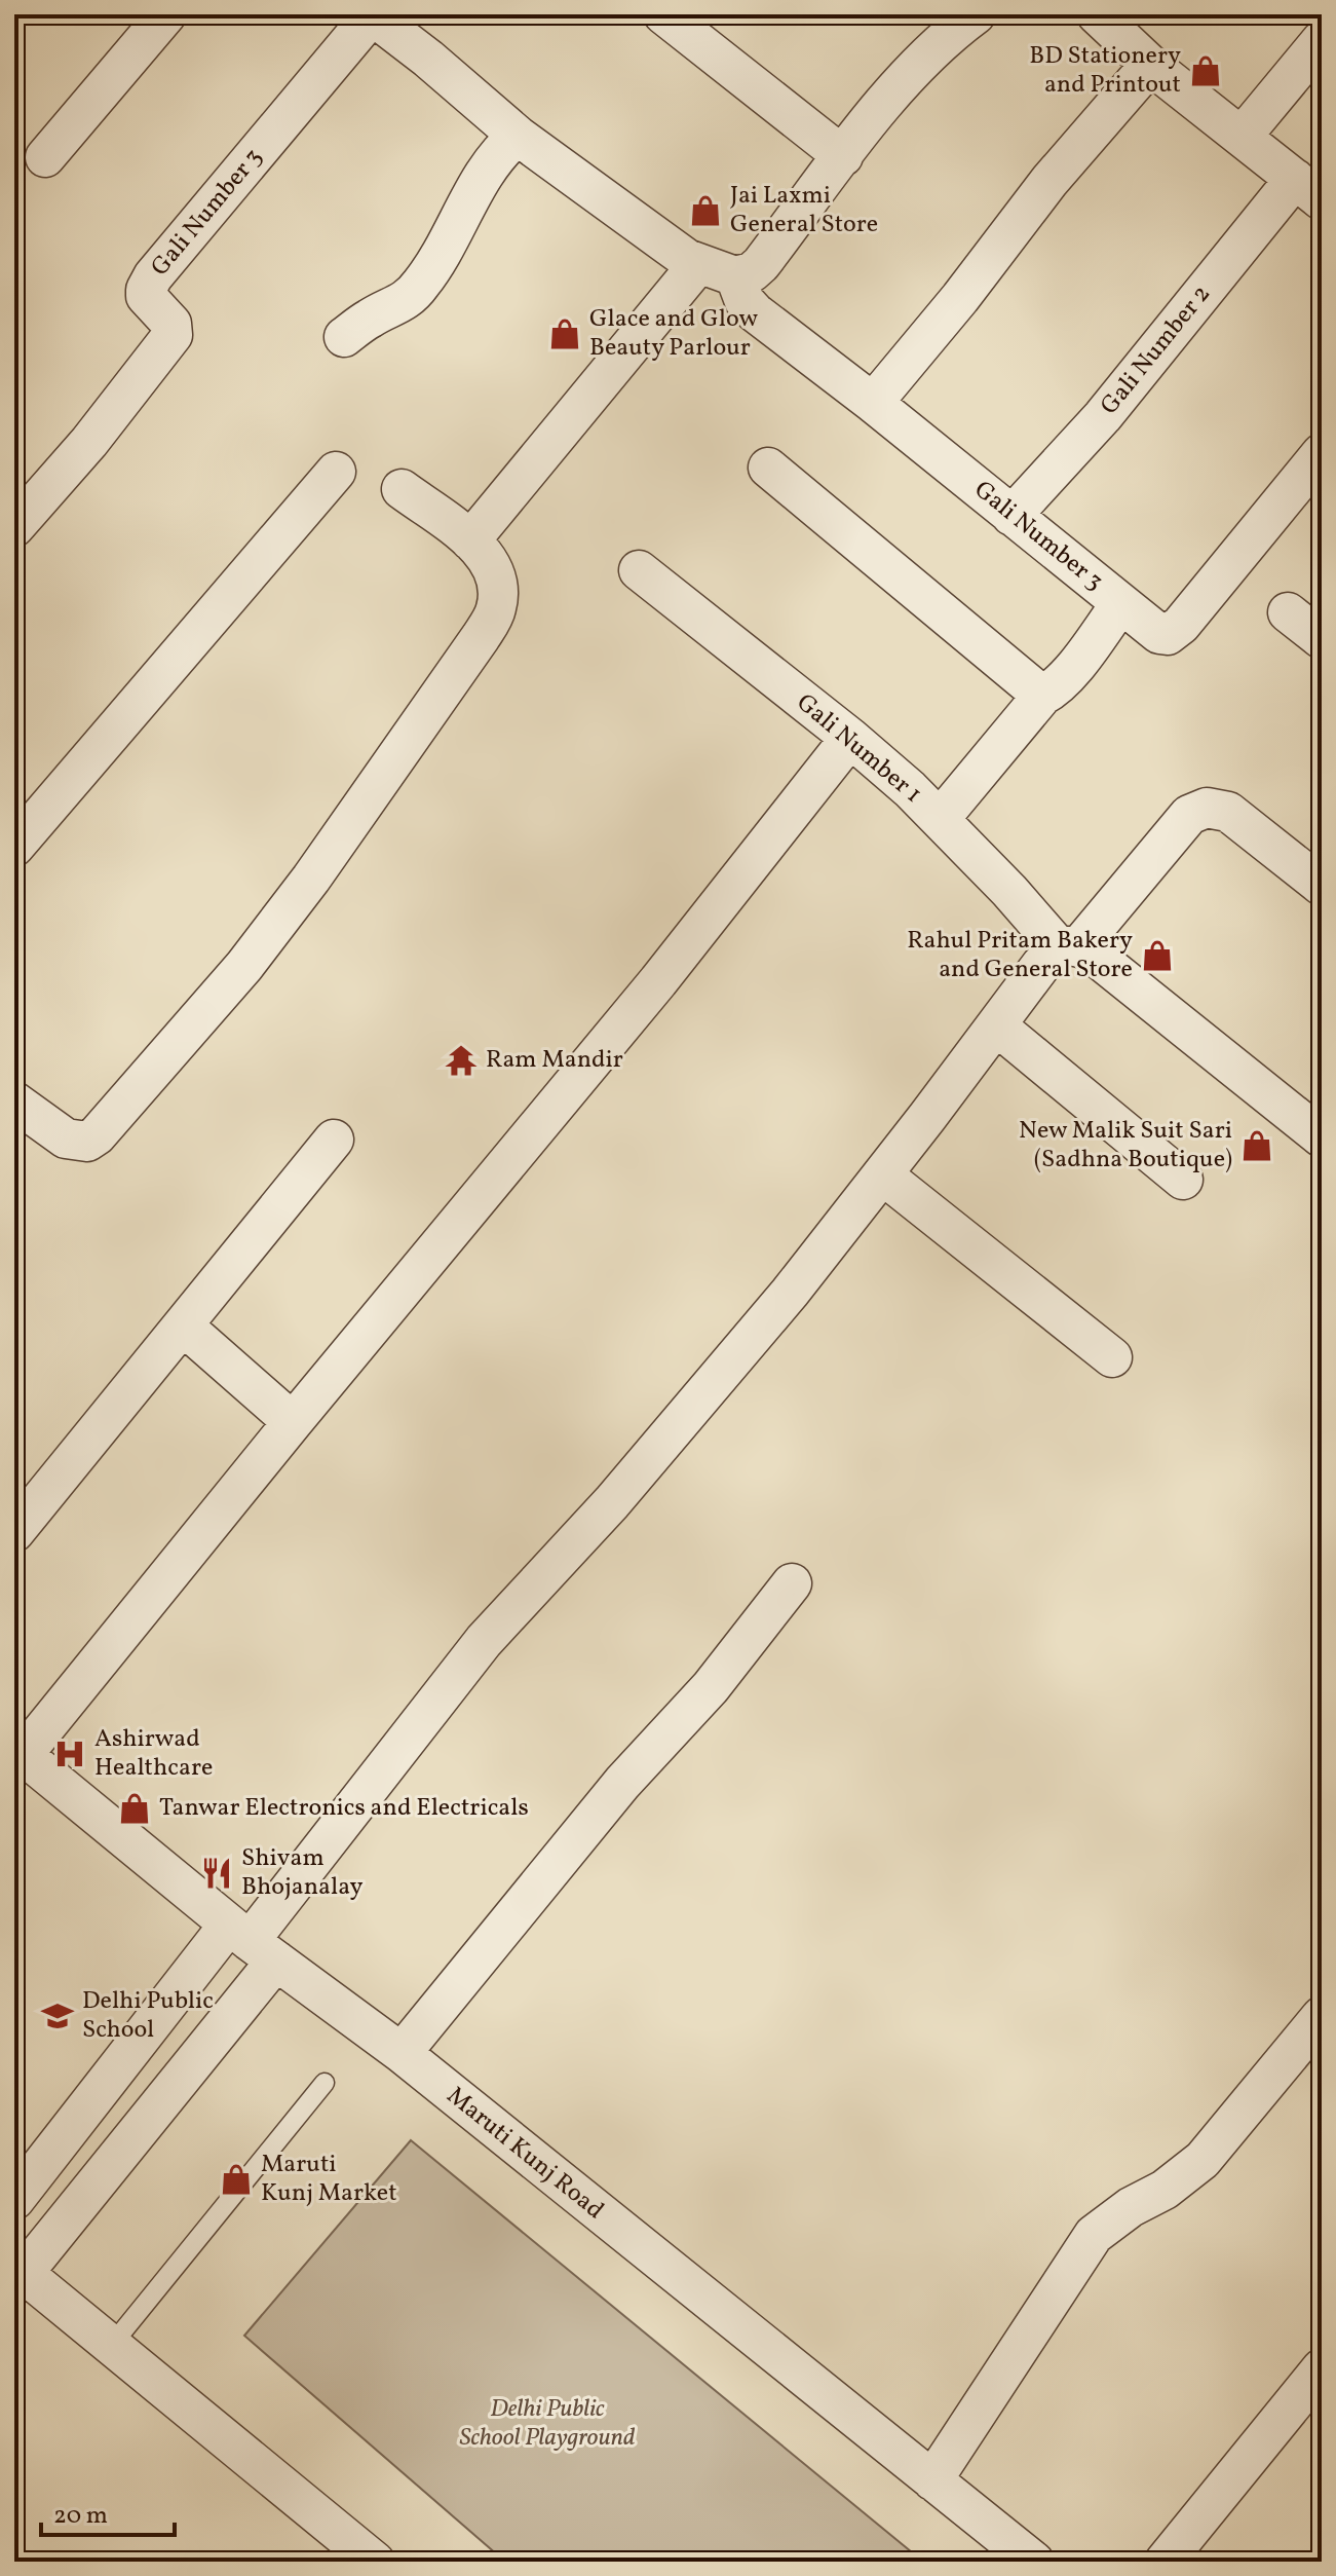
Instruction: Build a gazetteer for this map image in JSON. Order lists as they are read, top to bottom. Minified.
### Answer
{"streets":{"street":["Gali Number 3","Gali Number 2","Gali Number 1","Maruti Kunj Road"]},"crossings":[["Gali Number 3","Gali Number 2"]],"parks":["Delhi Public School Playground"],"places":{"shop":["BD Stationery and Printout","Jai Laxmi General Store","Glace and Glow Beauty Parlour","Rahul Pritam Bakery and General Store","New Malik Suit Sari (Sadhna Boutique)","Tanwar Electronics and Electricals","Maruti Kunj Market"],"temple":["Ram Mandir"],"hospital":["Ashirwad Healthcare"],"restaurant":["Shivam Bhojanalay"],"school or university":["Delhi Public School"]},"scale_bar":"20 m"}
